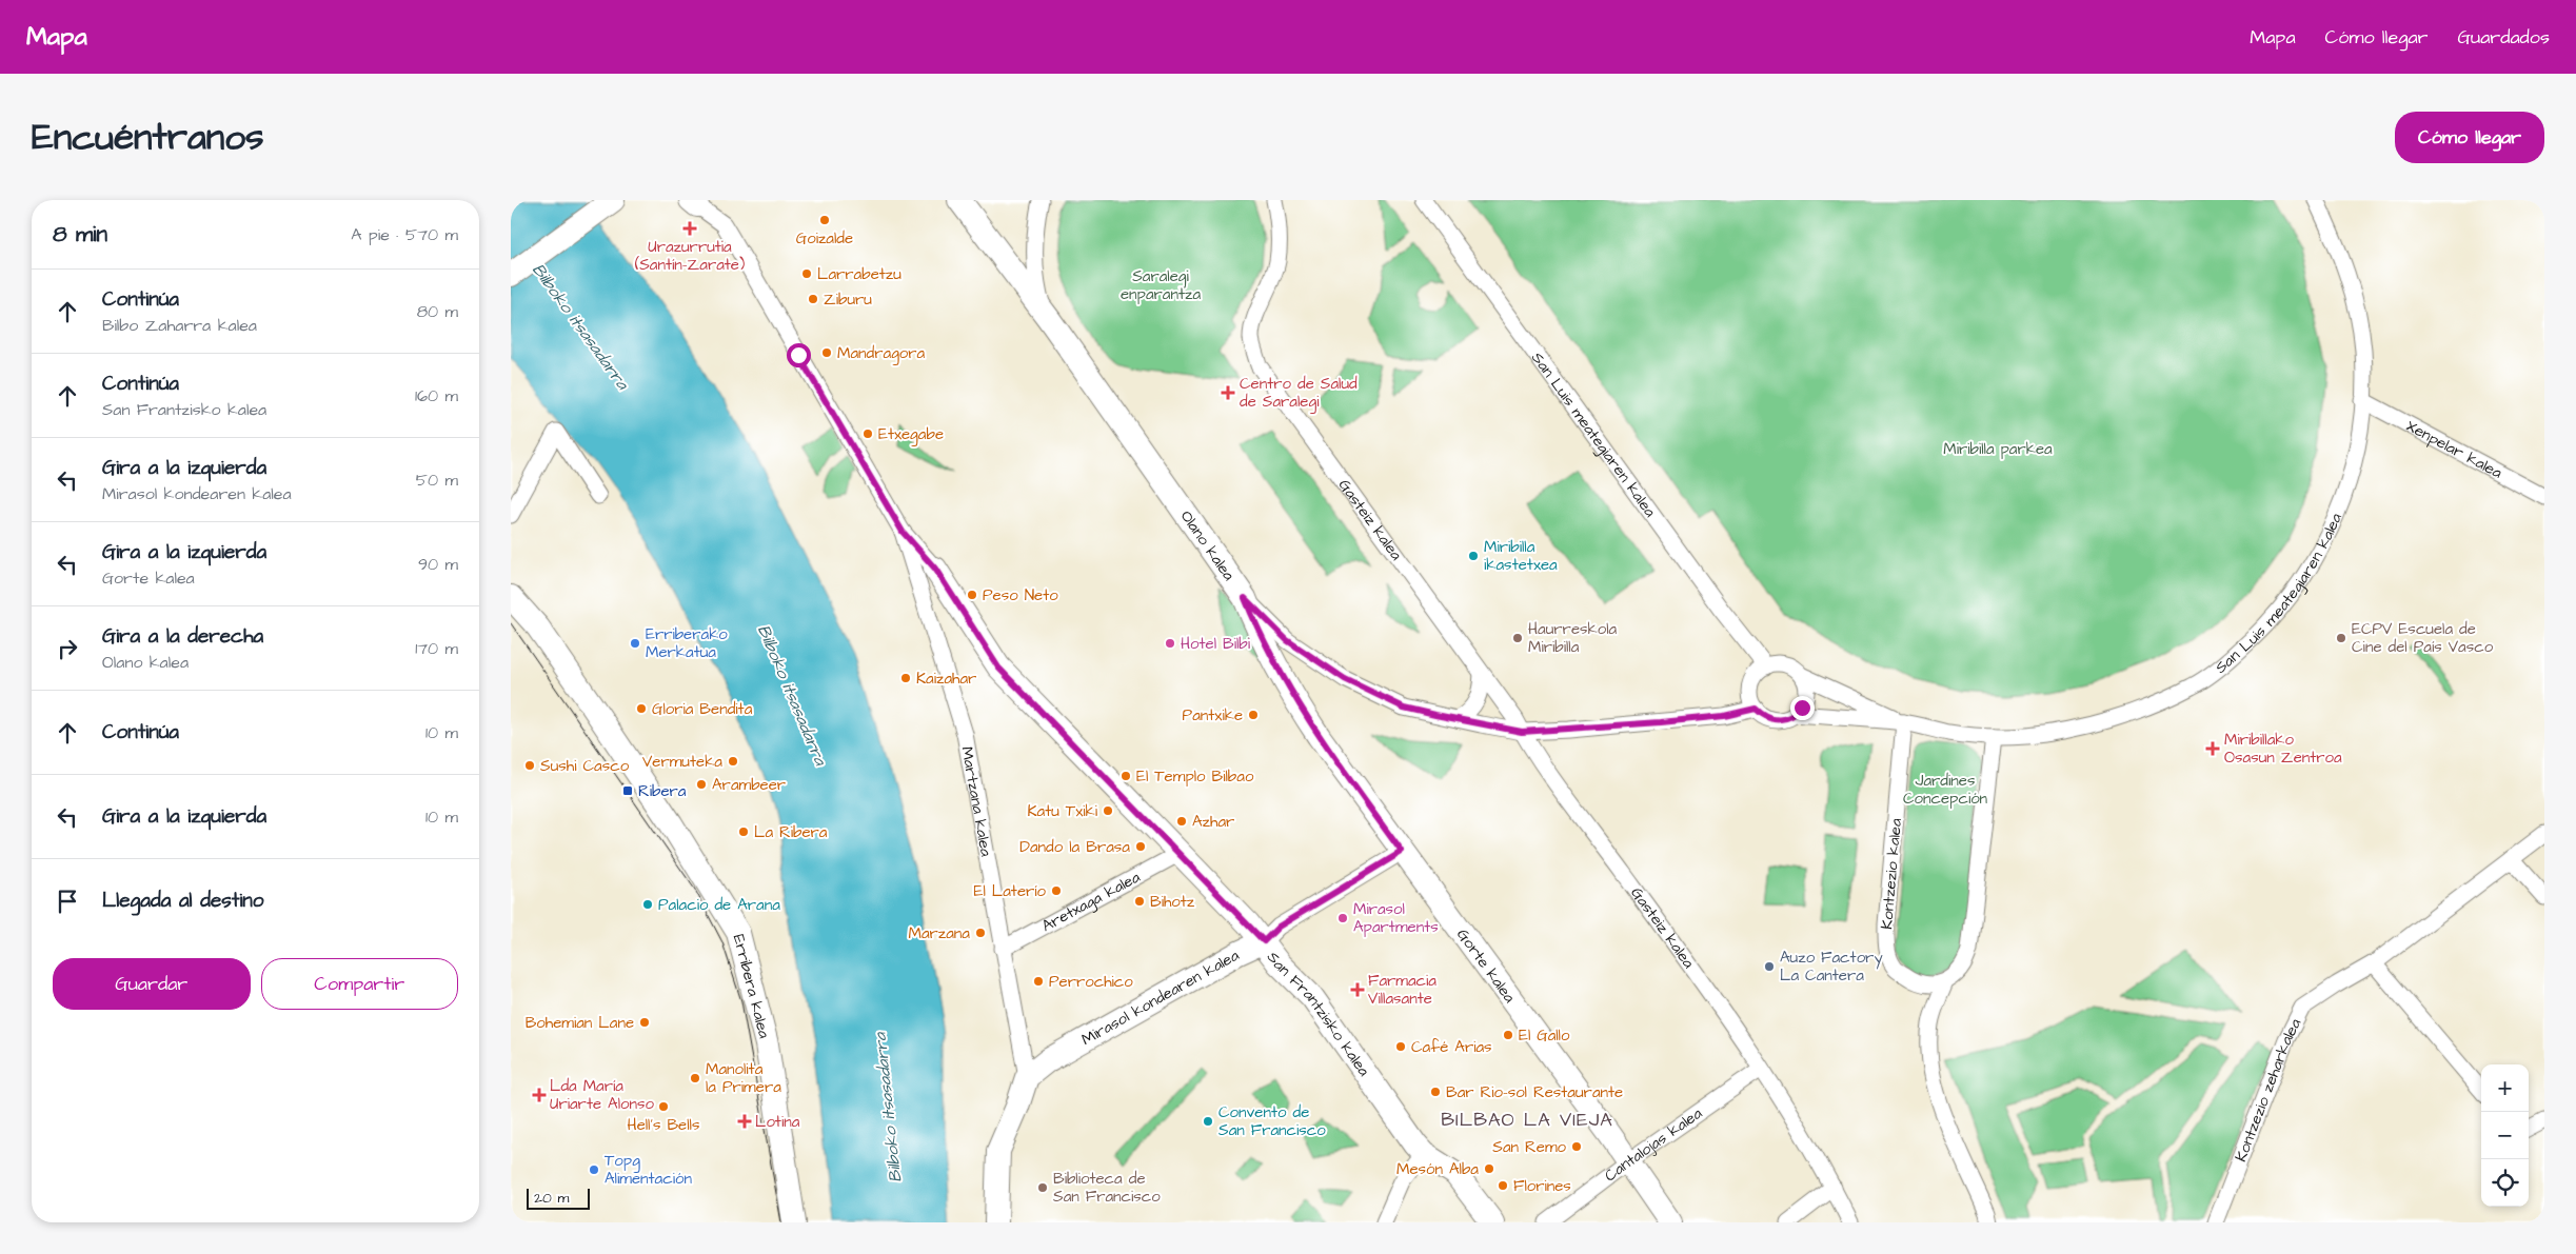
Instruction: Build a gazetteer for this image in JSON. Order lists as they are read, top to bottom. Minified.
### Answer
{"streets":{"street":["San Luis meategiaren kalea","Xenpelar kalea","Gasteiz kalea","Olano kalea","Martzana kalea","Kontzezio kalea","Aretxaga kalea","Gorte kalea","Erribera kalea","Mirasol kondearen kalea","San Frantzisko kalea","Kontzezio zeharkalea","Cantalojas kalea"]},"crossings":[["San Luis meategiaren kalea","Xenpelar kalea"],["San Luis meategiaren kalea","Olano kalea"],["San Luis meategiaren kalea","Kontzezio kalea"],["Gasteiz kalea","Olano kalea"],["Gasteiz kalea","Cantalojas kalea"],["Olano kalea","Gorte kalea"],["Martzana kalea","Aretxaga kalea"],["Martzana kalea","Mirasol kondearen kalea"],["Aretxaga kalea","San Frantzisko kalea"],["Gorte kalea","Mirasol kondearen kalea"],["Gorte kalea","Cantalojas kalea"],["Mirasol kondearen kalea","San Frantzisko kalea"]],"districts":["BILBAO LA VIEJA"],"water":["Bilboko itsasadarra"],"parks":["Saralegi enparantza","Miribilla parkea","Jardines Concepción"],"places":{"other":["Goizalde","Larrabetzu","Ziburu","Mandragora","Etxegabe","Miribilla ikastetxea","Peso Neto","Haurreskola Miribilla","ECPV Escuela de Cine del País Vasco","Erriberako Merkatua","Hotel Bilbi","Kaizahar","Gloria Bendita","Pantxike","Vermuteka","Sushi Casco","El Templo Bilbao","Arambeer","Katu Txiki","Azhar","La Ribera","Dando la Brasa","El Laterío","Bihotz","Palacio de Arana","Mirasol Apartments","Marzana","Auzo Factory La Cantera","Perrochico","Bohemian Lane","El Gallo","Café Arias","Manolita la Primera","Bar Rio-sol Restaurante","Hell's Bells","Convento de San Francisco","San Remo","Mesón Alba","Topg Alimentación","Florines","Biblioteca de San Francisco"],"health":["Urazurrutia (Santín-Zarate)","Centro de Salud de Saralegi","Miribillako Osasun Zentroa","Farmacia Villasante","Lda María Uriarte Alonso","Lotina"],"transit":["Ribera"]},"scale_bar":"20 m","page":{"header":"Mapa","nav":["Mapa","Cómo llegar","Guardados"],"title":"Encuéntranos","buttons":["Cómo llegar",["Guardar","Compartir"]],"heading":["8 min","A pie · 570 m"],"list":[["Continúa","Bilbo Zaharra kalea","80 m"],["Continúa","San Frantzisko kalea","160 m"],["Gira a la izquierda","Mirasol kondearen kalea","50 m"],["Gira a la izquierda","Gorte kalea","90 m"],["Gira a la derecha","Olano kalea","170 m"],["Continúa","10 m"],["Gira a la izquierda","10 m"],"Llegada al destino"],"map_buttons":["+","−"],"scale":"20 m"}}
